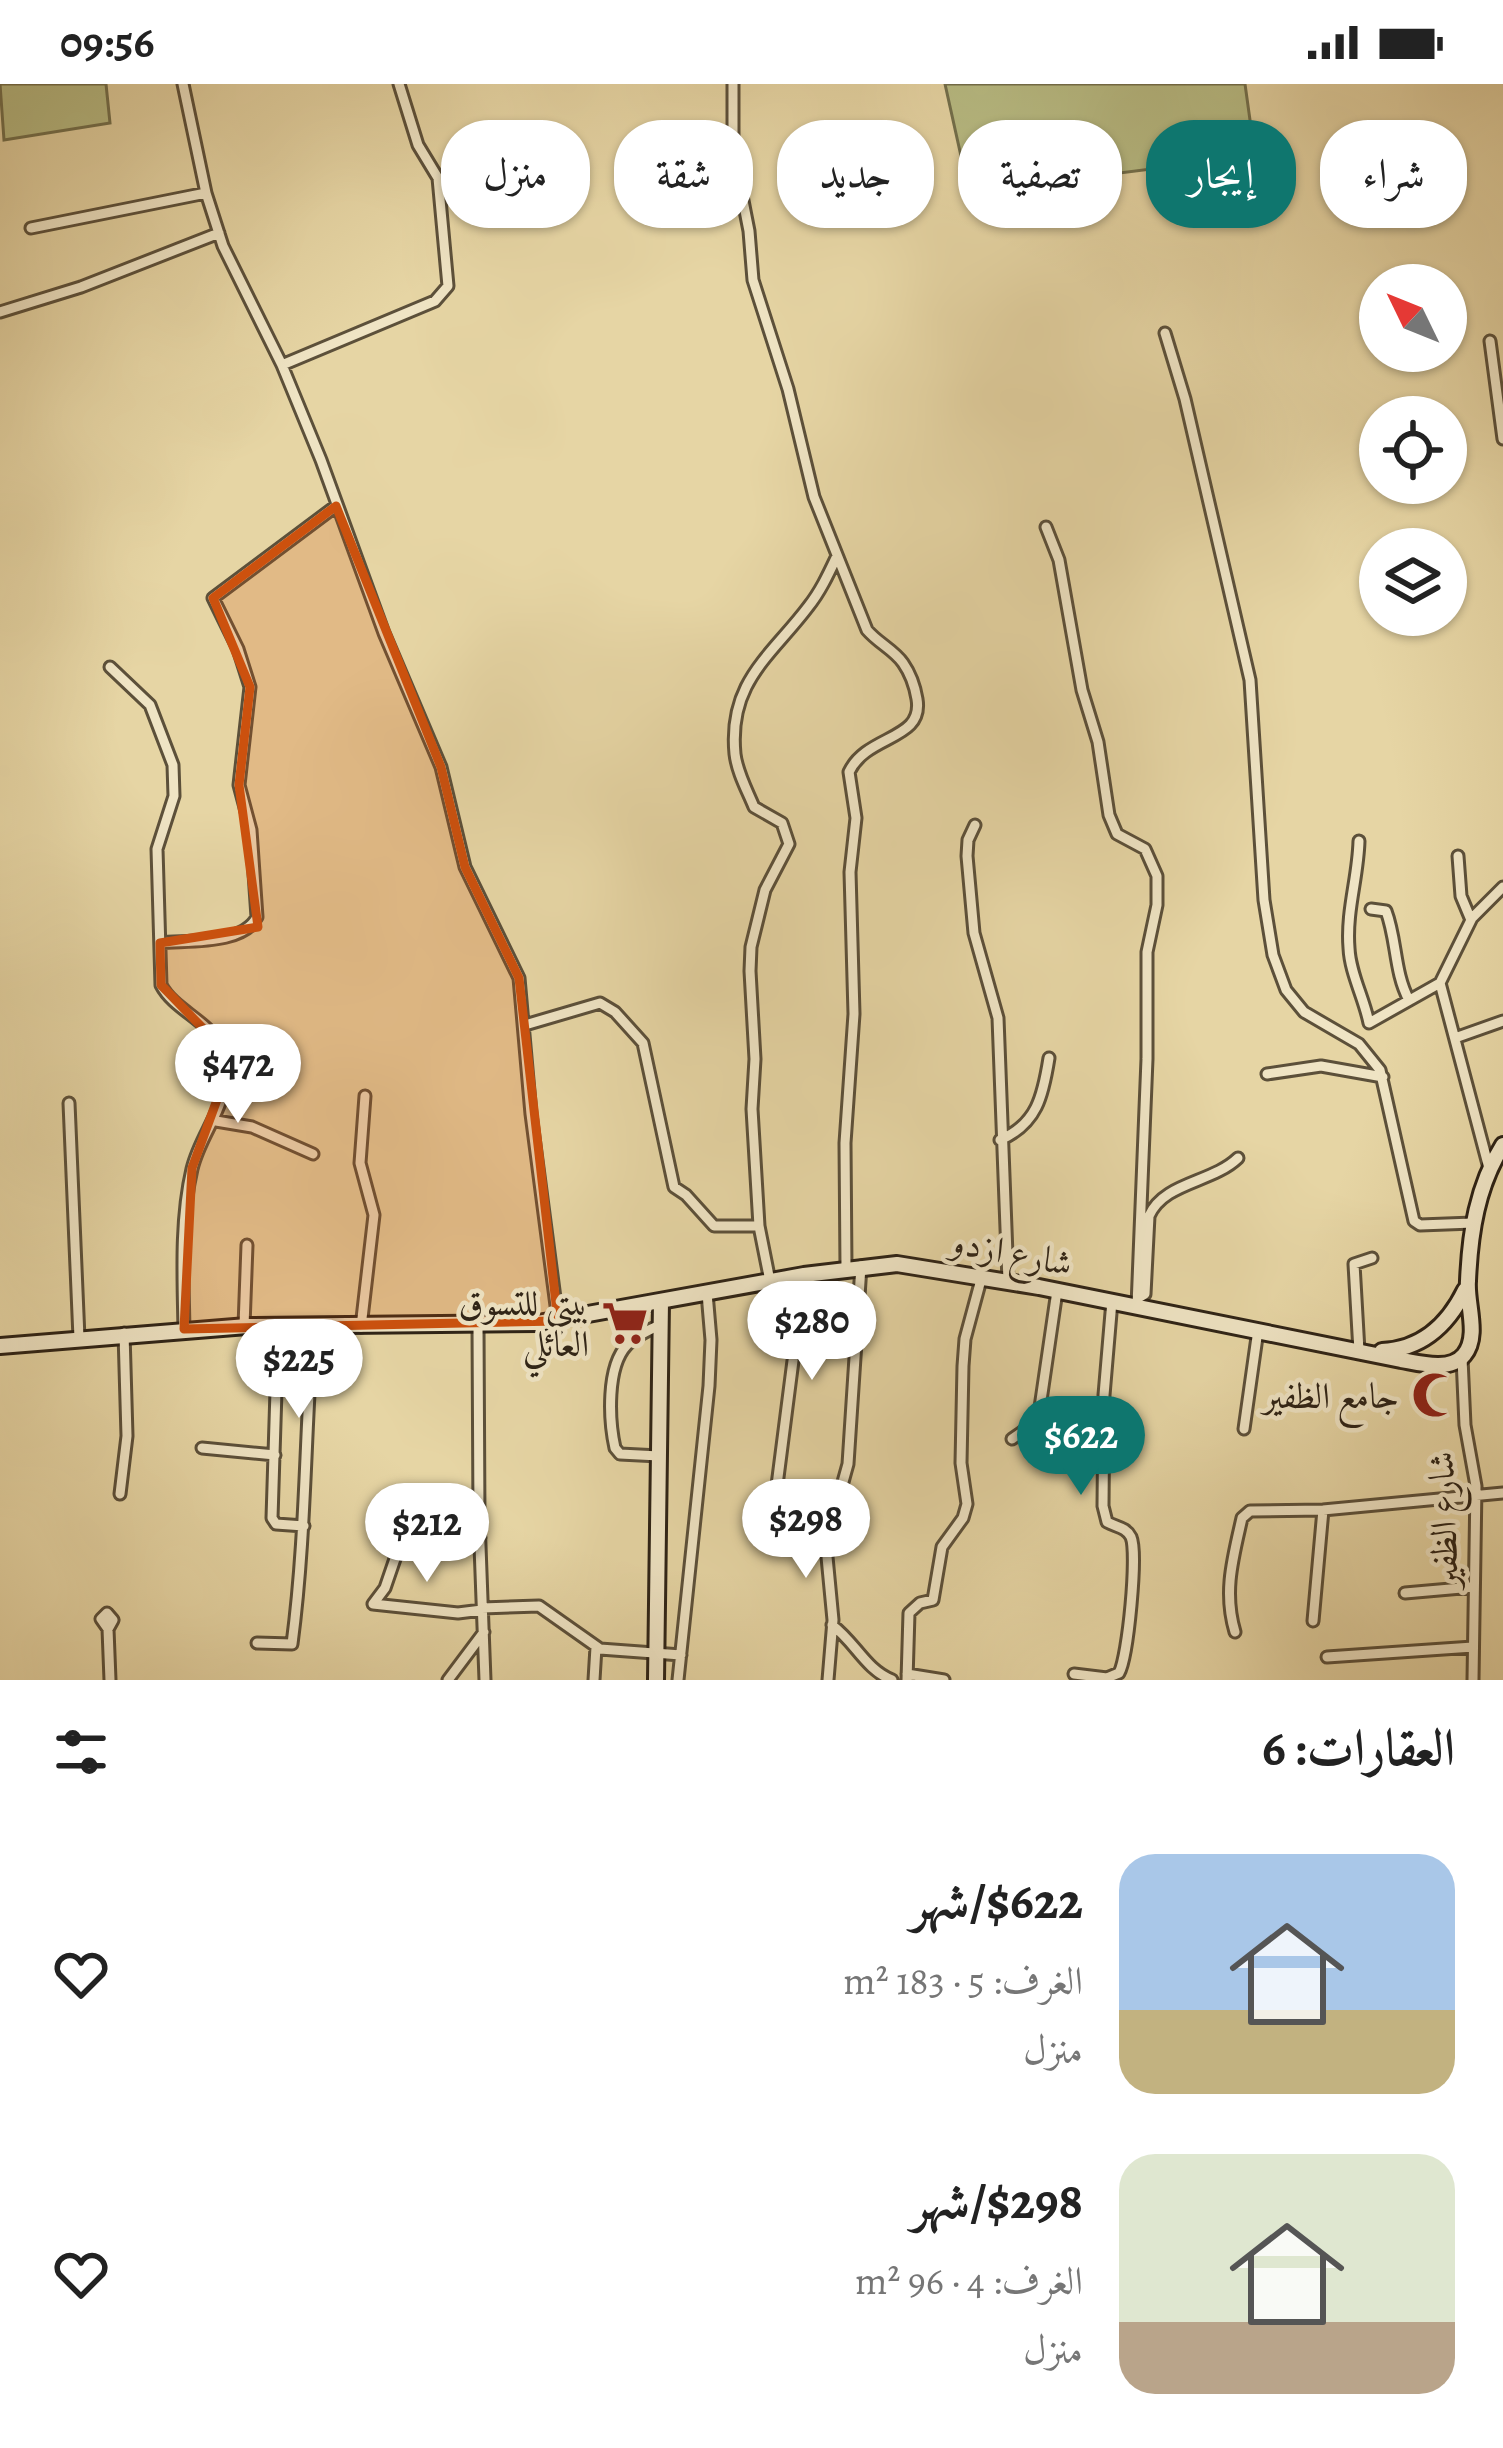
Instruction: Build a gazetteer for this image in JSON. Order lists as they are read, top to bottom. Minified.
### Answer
{"streets":{"street":["شارع ازدو","شارع الظفير"]},"crossings":[["شارع ازدو","شارع الظفير"]],"places":{"supermarket":["بيتي للتسوق العائلي"],"mosque":["جامع الظفير"]},"north":"top left","page":{"status":"09:56","chip":["شراء","إيجار","تصفية","جديد","شقة","منزل"],"price":["$472","$280","$225","$622","$298","$212"],"heading":"العقارات: 6","list":[{"name":"$622/شهر","note":"الغرف: 5 · 183 m² · منزل"},{"name":"$298/شهر","note":"الغرف: 4 · 96 m² · منزل"}]}}
